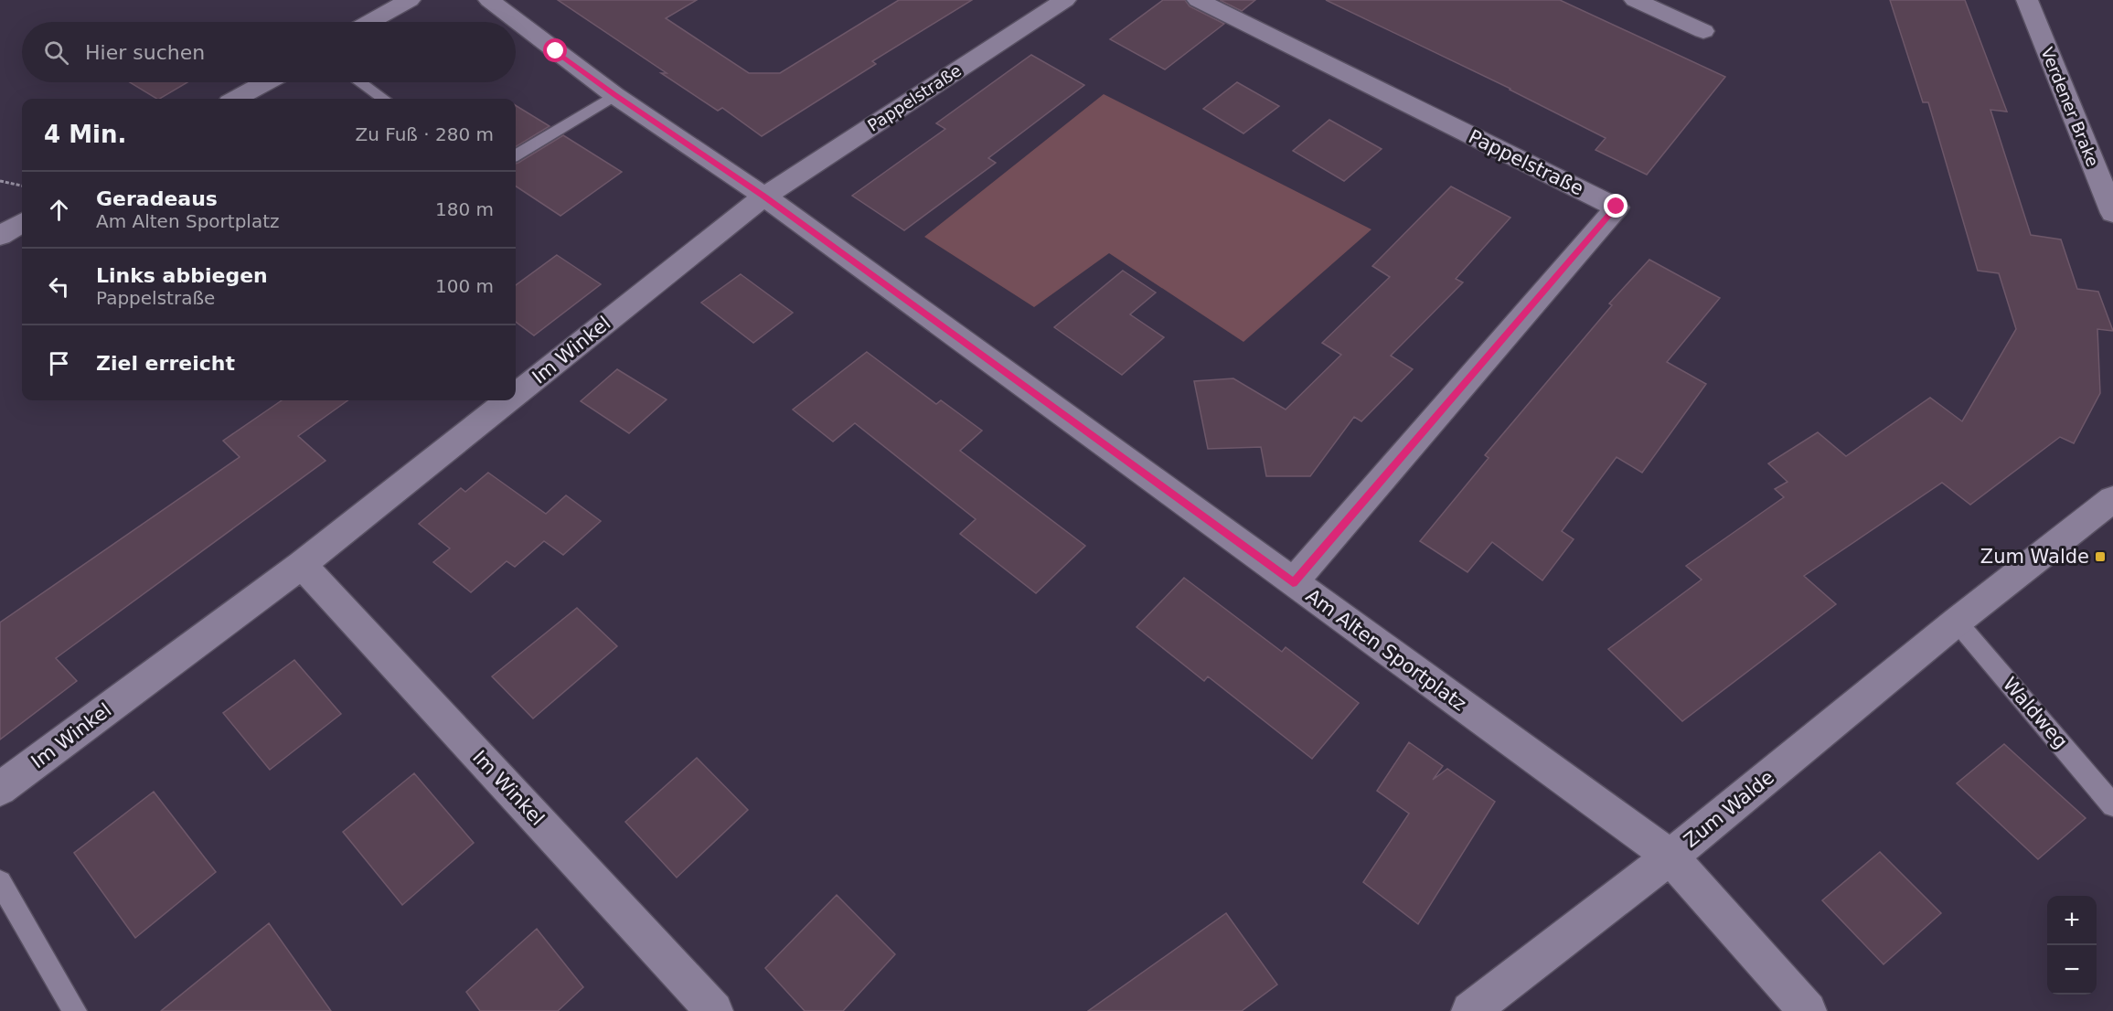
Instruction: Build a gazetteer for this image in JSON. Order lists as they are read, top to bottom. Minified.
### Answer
{"streets":{"street":["Pappelstraße","Verdener Brake","Im Winkel","Am Alten Sportplatz","Zum Walde"],"lane":["Waldweg"]},"crossings":[["Pappelstraße","Im Winkel"],["Pappelstraße","Am Alten Sportplatz"],["Im Winkel","Am Alten Sportplatz"],["Am Alten Sportplatz","Zum Walde"],["Waldweg","Zum Walde"]],"places":{"transit":["Zum Walde"]},"page":{"search":"Hier suchen","heading":["4 Min.","Zu Fuß · 280 m"],"list":[["Geradeaus","Am Alten Sportplatz","180 m"],["Links abbiegen","Pappelstraße","100 m"],"Ziel erreicht"],"map_buttons":["+","−"]}}
